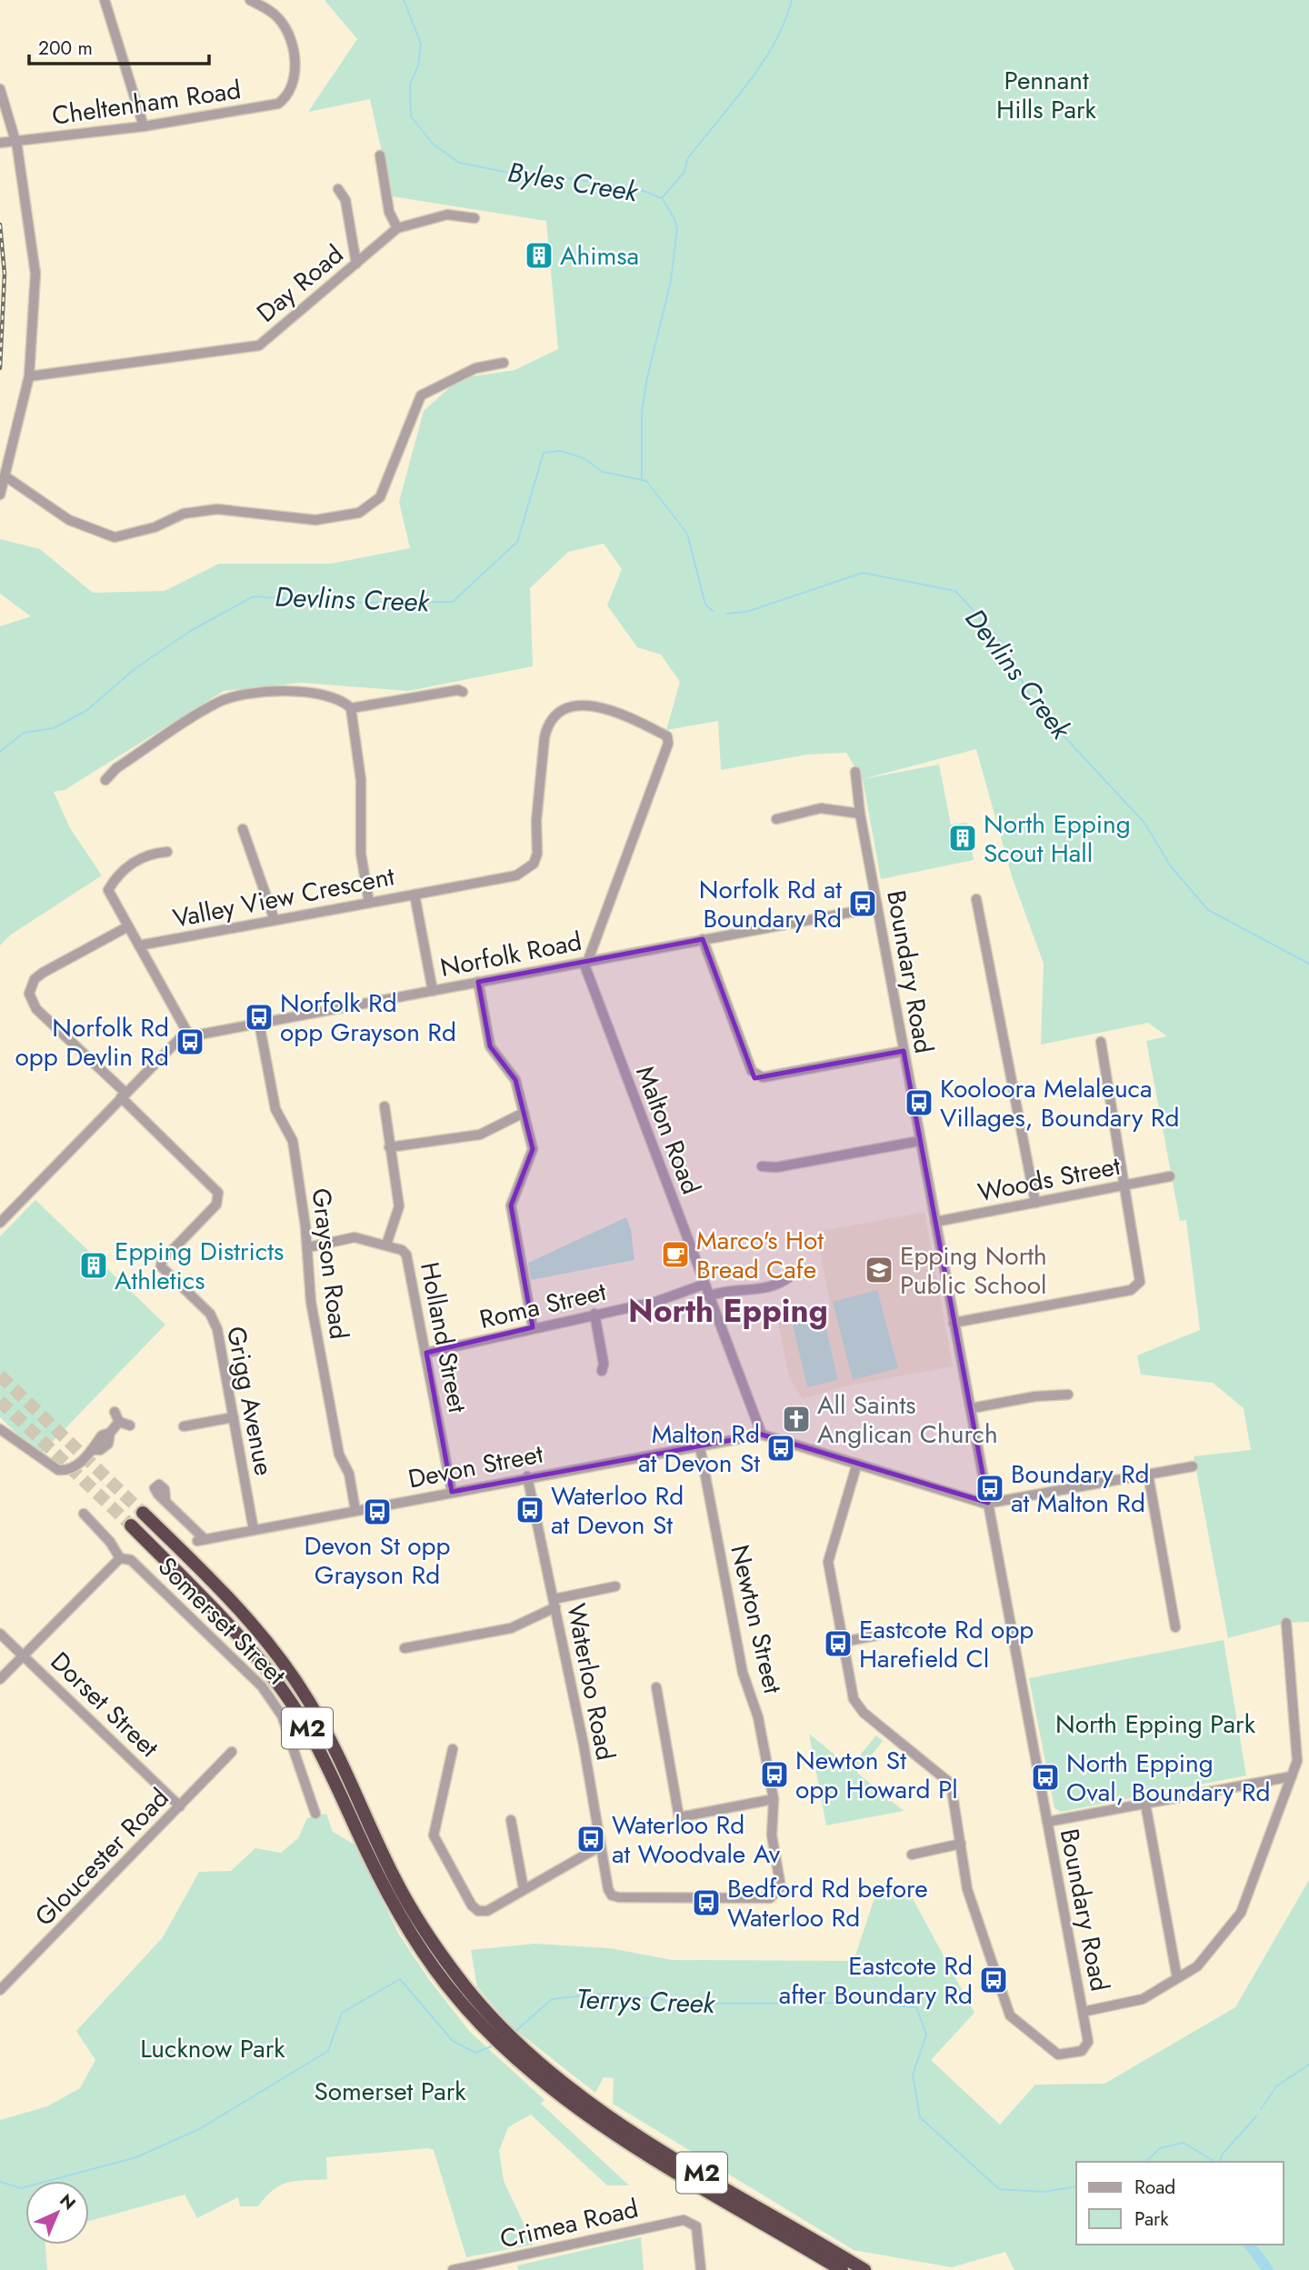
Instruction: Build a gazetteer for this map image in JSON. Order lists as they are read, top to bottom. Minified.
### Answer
{"streets":{"highway":["M2"],"street":["Cheltenham Road","Day Road","Valley View Crescent","Norfolk Road","Boundary Road","Malton Road","Woods Street","Grayson Road","Roma Street","Holland Street","Grigg Avenue","Devon Street","Newton Street","Somerset Street","Waterloo Road","Dorset Street","Gloucester Road","Crimea Road"]},"crossings":[["Valley View Crescent","Norfolk Road"],["Valley View Crescent","Malton Road"],["Norfolk Road","Boundary Road"],["Norfolk Road","Malton Road"],["Norfolk Road","Grayson Road"],["Norfolk Road","Grigg Avenue"],["Boundary Road","Woods Street"],["Malton Road","Roma Street"],["Malton Road","Devon Street"],["Grayson Road","Holland Street"],["Grayson Road","Devon Street"],["Roma Street","Holland Street"],["Holland Street","Devon Street"],["Grigg Avenue","Devon Street"],["Devon Street","Newton Street"],["Devon Street","Waterloo Road"],["Newton Street","Waterloo Road"],["Dorset Street","Gloucester Road"]],"districts":["North Epping"],"water":["Byles Creek","Devlins Creek","Terrys Creek"],"parks":["Pennant Hills Park","North Epping Park","Lucknow Park","Somerset Park"],"places":{"building":["Ahimsa","North Epping Scout Hall","Epping Districts Athletics"],"bus stop":["Norfolk Rd at Boundary Rd","Norfolk Rd opp Grayson Rd","Norfolk Rd opp Devlin Rd","Kooloora Melaleuca Villages, Boundary Rd","Malton Rd at Devon St","Boundary Rd at Malton Rd","Waterloo Rd at Devon St","Devon St opp Grayson Rd","Eastcote Rd opp Harefield Cl","Newton St opp Howard Pl","North Epping Oval, Boundary Rd","Waterloo Rd at Woodvale Av","Bedford Rd before Waterloo Rd","Eastcote Rd after Boundary Rd"],"cafe":["Marco's Hot Bread Cafe"],"school or university":["Epping North Public School"],"church":["All Saints Anglican Church"]},"legend":["Road","Park"],"scale_bar":"200 m","north":"top right"}
